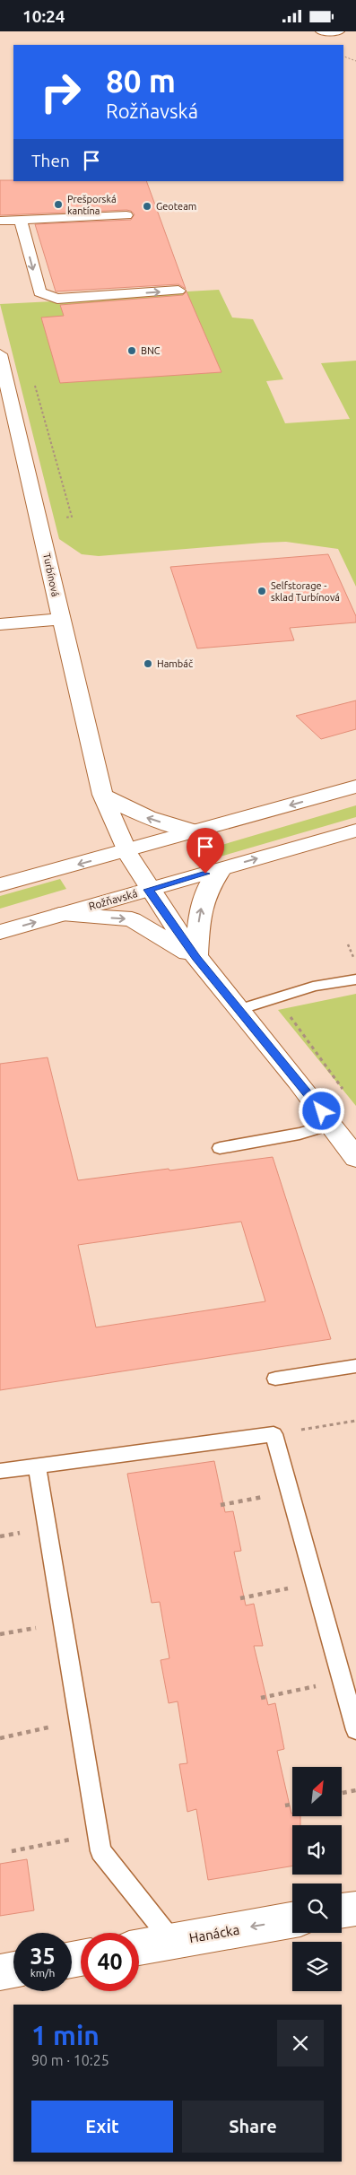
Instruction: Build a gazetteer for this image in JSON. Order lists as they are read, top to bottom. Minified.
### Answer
{"streets":{"street":["Turbínová","Rožňavská","Hanácka"]},"crossings":[["Turbínová","Rožňavská"]],"one_way":["Hanácka"],"places":["Prešporská kantína","Geoteam","BNC","Selfstorage - sklad Turbínová","Hambáč"],"north":"top right","page":{"status":"10:24","turn":["80 m","Rožňavská"],"then":"Then","speed":"35 km/h","limit":"40","heading":["1 min","90 m · 10:25"],"buttons":["Exit","Share"]}}
